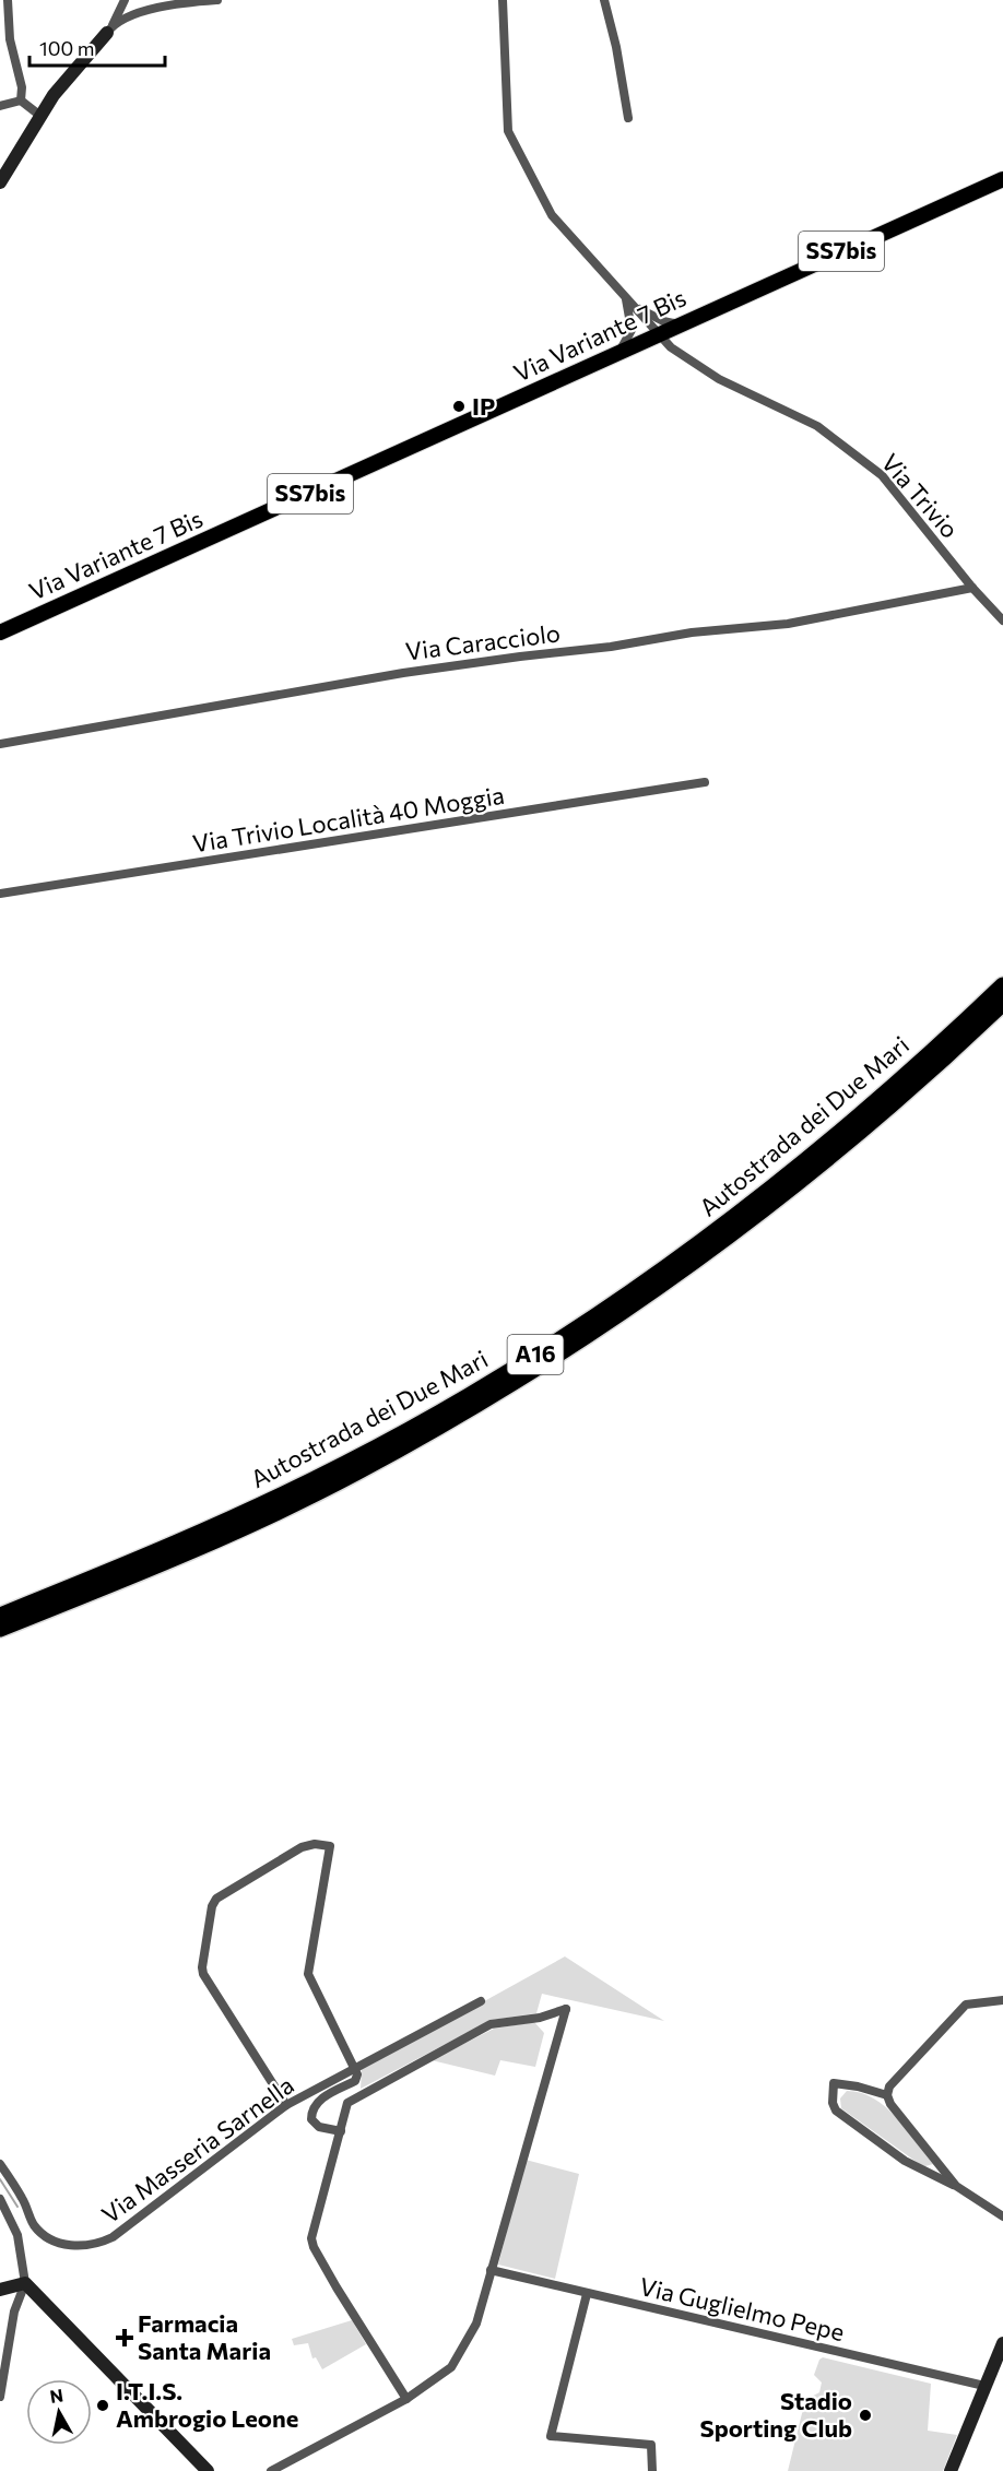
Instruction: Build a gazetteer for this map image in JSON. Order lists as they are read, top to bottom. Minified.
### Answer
{"streets":{"highway":["Autostrada dei Due Mari","A16"],"main road":["SS7bis","Via Variante 7 Bis"],"street":["Via Trivio","Via Caracciolo","Via Trivio Località 40 Moggia","Via Masseria Sarnella","Via Guglielmo Pepe"]},"crossings":[["Via Variante 7 Bis","Via Trivio"],["Via Trivio","Via Caracciolo"]],"places":{"other":["IP","I.T.I.S. Ambrogio Leone","Stadio Sporting Club"],"health":["Farmacia Santa Maria"]},"scale_bar":"100 m","north":"top"}
